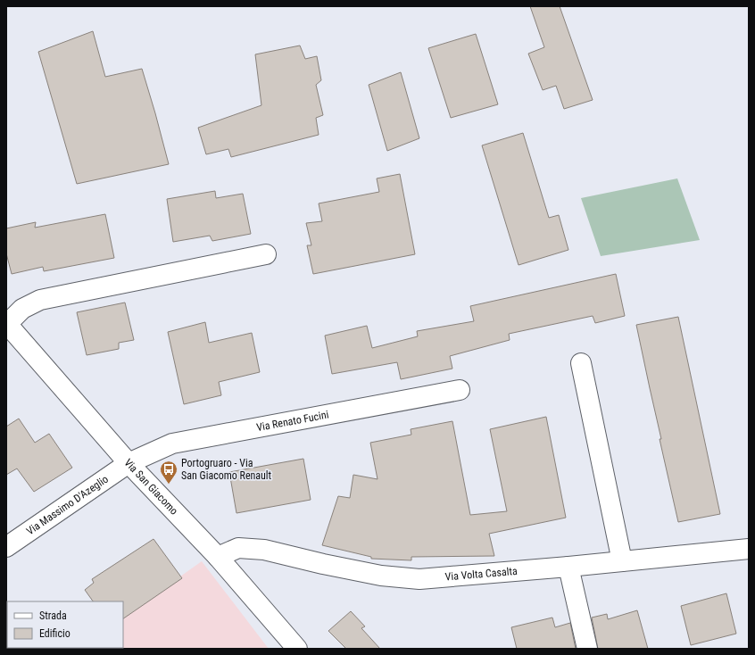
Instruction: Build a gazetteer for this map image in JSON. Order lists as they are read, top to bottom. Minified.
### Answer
{"streets":{"street":["Via Renato Fucini","Via San Giacomo","Via Massimo D'Azeglio","Via Volta Casalta"]},"crossings":[["Via Renato Fucini","Via San Giacomo"],["Via Renato Fucini","Via Massimo D'Azeglio"],["Via San Giacomo","Via Massimo D'Azeglio"],["Via San Giacomo","Via Volta Casalta"]],"places":{"bus stop":["Portogruaro - Via San Giacomo Renault"]},"legend":["Strada","Edificio"]}
